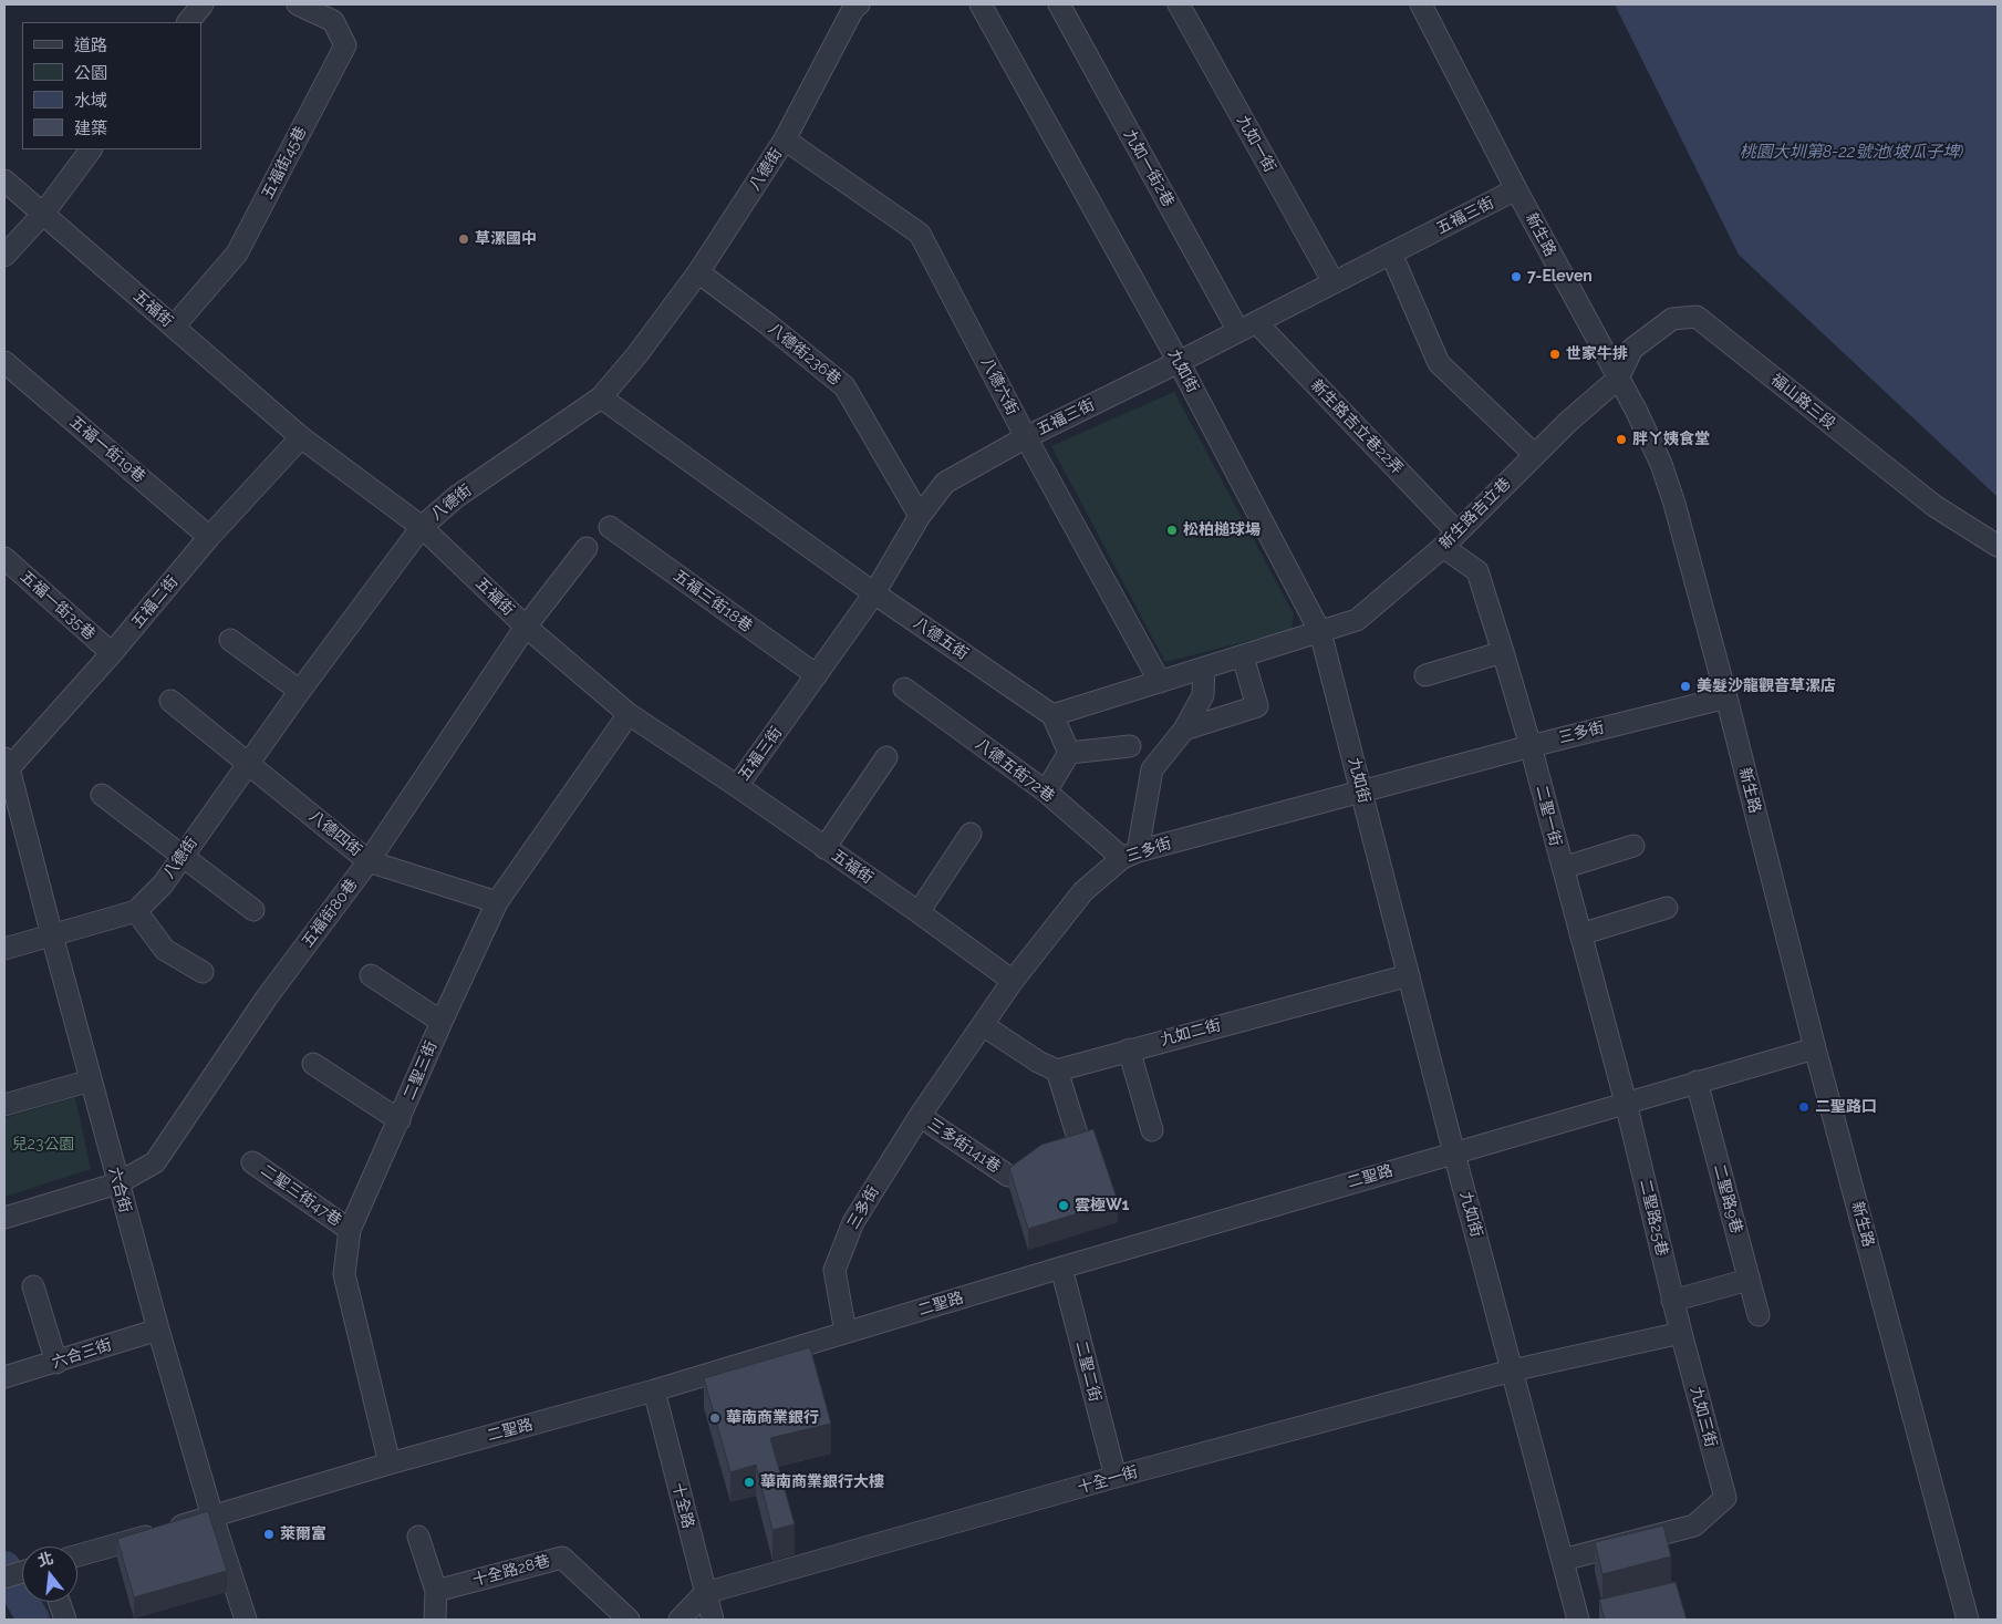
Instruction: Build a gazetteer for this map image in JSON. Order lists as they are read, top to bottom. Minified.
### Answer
{"streets":{"street":["九如一街","五福街45巷","九如一街2巷","八德街","五福三街","新生路","五福街","八德街236巷","九如街","八德六街","福山路三段","新生路吉立巷22弄","五福一街19巷","新生路吉立巷","五福三街18巷","五福二街","五福一街35巷","八德五街","三多街","八德五街72巷","二聖一街","八德四街","五福街80巷","九如二街","二聖三街","三多街141巷","二聖路","六合街","二聖三街47巷","二聖路9巷","二聖路25巷","六合三街","二聖二街","九如三街","十全一街","十全路","十全路28巷"]},"crossings":[["九如一街","五福三街"],["五福街45巷","五福街"],["九如一街2巷","五福三街"],["九如一街2巷","新生路吉立巷22弄"],["八德街","五福街"],["八德街","八德街236巷"],["八德街","八德六街"],["八德街","八德五街"],["八德街","八德四街"],["八德街","六合街"],["五福三街","新生路"],["五福三街","五福街"],["五福三街","八德街236巷"],["五福三街","九如街"],["五福三街","八德六街"],["五福三街","新生路吉立巷22弄"],["五福三街","五福三街18巷"],["五福三街","八德五街"],["新生路","福山路三段"],["新生路","新生路吉立巷"],["新生路","三多街"],["新生路","二聖路"],["五福街","五福二街"],["五福街","三多街"],["五福街","五福街80巷"],["五福街","二聖三街"],["九如街","新生路吉立巷"],["九如街","三多街"],["九如街","九如二街"],["九如街","二聖路"],["九如街","九如三街"],["九如街","十全一街"],["福山路三段","新生路吉立巷"],["新生路吉立巷22弄","新生路吉立巷"],["新生路吉立巷22弄","二聖一街"],["五福一街19巷","五福二街"],["新生路吉立巷","二聖一街"],["五福二街","五福一街35巷"],["五福二街","六合街"],["三多街","八德五街72巷"],["三多街","二聖一街"],["三多街","三多街141巷"],["三多街","二聖路"],["二聖一街","二聖路"],["二聖一街","二聖路25巷"],["八德四街","五福街80巷"],["八德四街","二聖三街"],["五福街80巷","六合街"],["二聖三街","二聖路"],["二聖三街","二聖三街47巷"],["二聖路","六合街"],["二聖路","二聖路9巷"],["二聖路","二聖路25巷"],["二聖路","二聖二街"],["二聖路","十全路"],["六合街","六合三街"],["二聖路25巷","九如三街"],["二聖二街","十全一街"],["十全一街","十全路"]],"water":["桃園大圳第8-22號池(坡瓜子埤)"],"parks":["兒23公園"],"places":["草漯國中","7-Eleven","世家牛排","胖ㄚ姨食堂","松柏槌球場","美髮沙龍觀音草漯店","二聖路口","雲極W1","華南商業銀行","華南商業銀行大樓","萊爾富"],"legend":["道路","公園","水域","建築"],"north":"top"}
